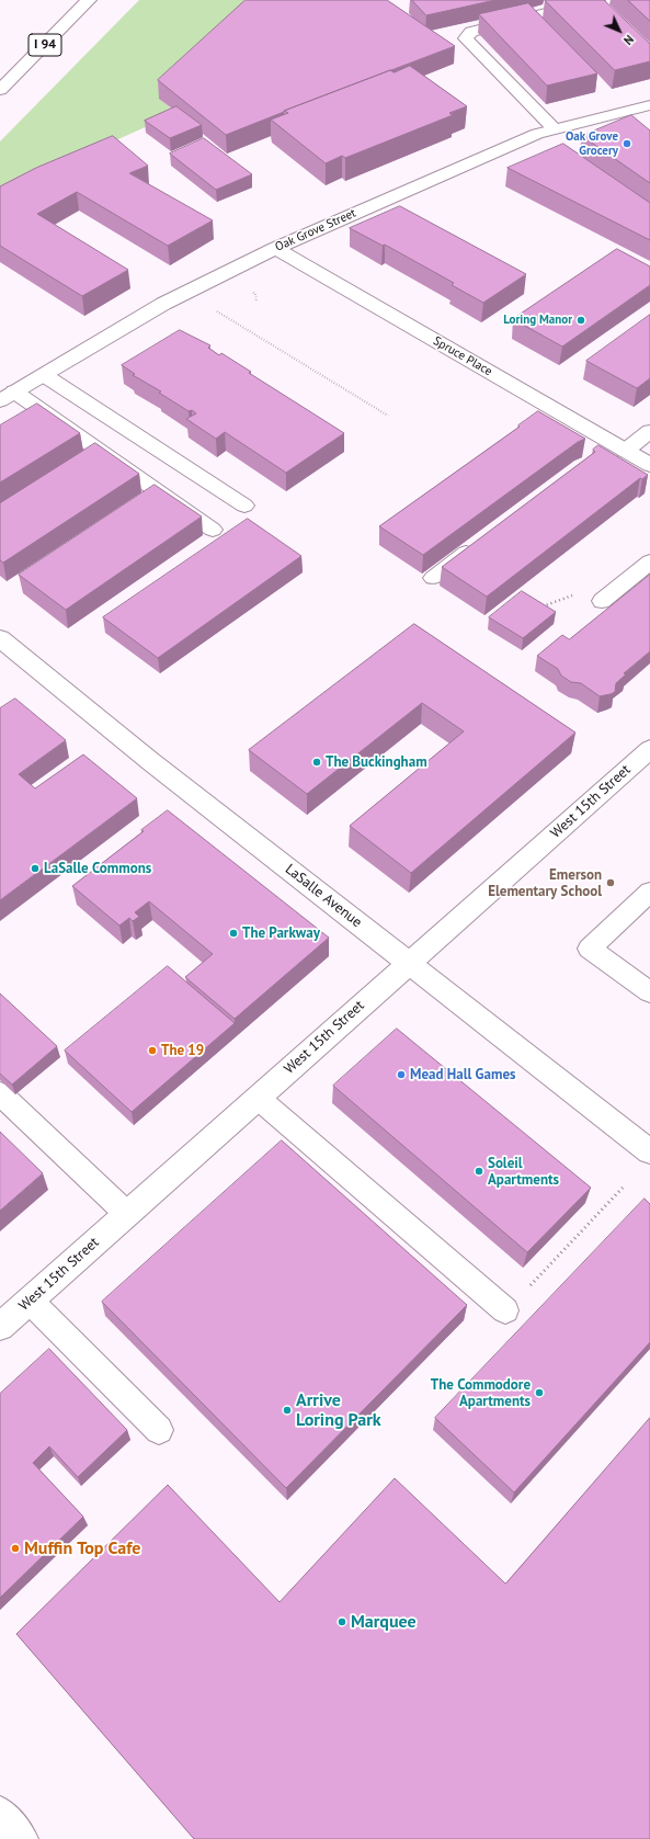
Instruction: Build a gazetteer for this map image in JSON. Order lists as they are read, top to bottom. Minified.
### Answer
{"streets":{"main road":["I 94","Oak Grove Street","Spruce Place","West 15th Street","LaSalle Avenue"]},"crossings":[["Oak Grove Street","Spruce Place"],["West 15th Street","LaSalle Avenue"]],"places":["Oak Grove Grocery","Loring Manor","The Buckingham","LaSalle Commons","Emerson Elementary School","The Parkway","The 19","Mead Hall Games","Soleil Apartments","The Commodore Apartments","Arrive Loring Park","Muffin Top Cafe","Marquee"],"north":"bottom right"}
